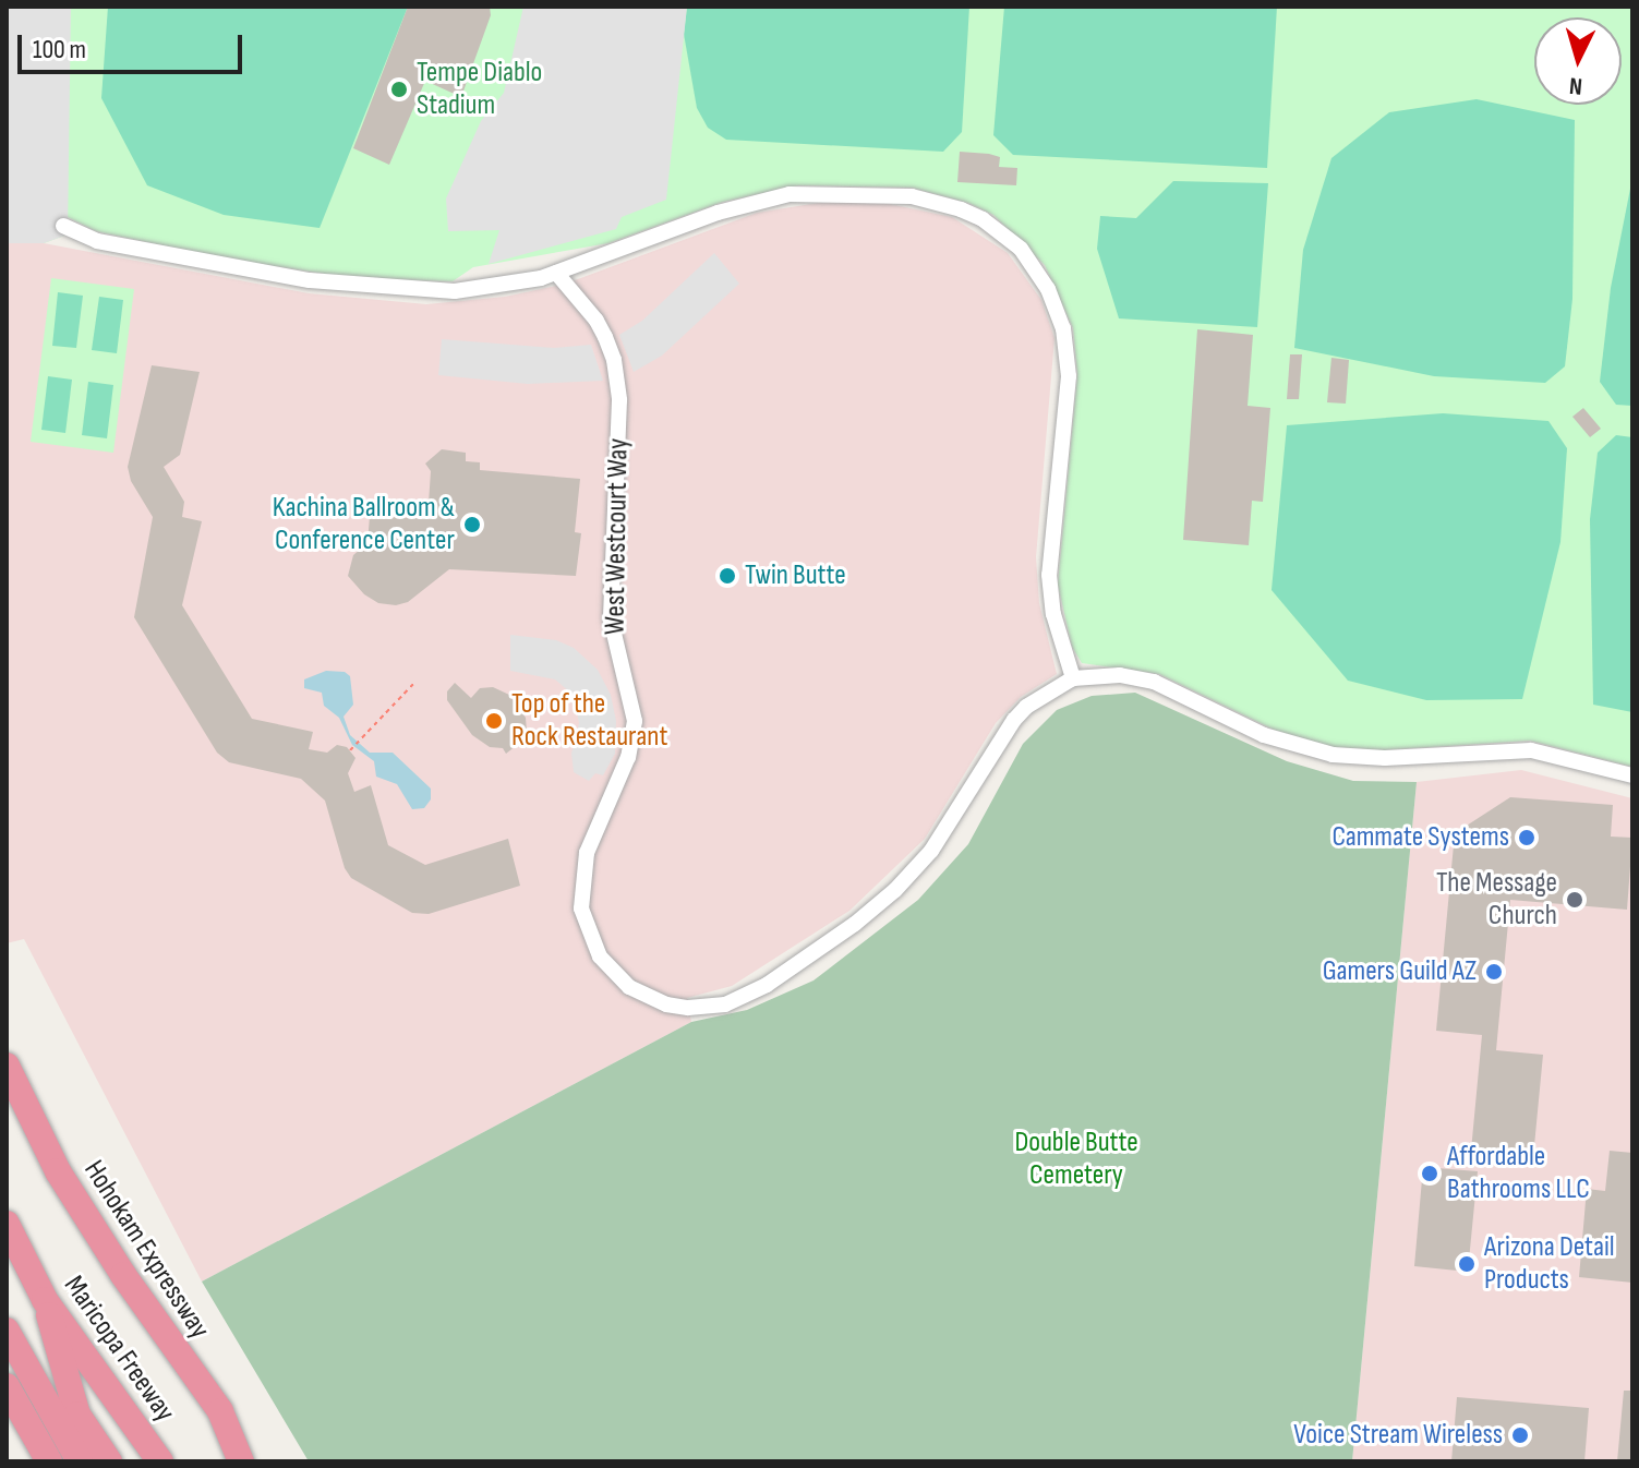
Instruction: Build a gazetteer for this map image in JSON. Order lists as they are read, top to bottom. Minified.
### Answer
{"streets":{"highway":["Hohokam Expressway","Maricopa Freeway"],"street":["West Westcourt Way"]},"parks":["Double Butte Cemetery"],"places":["Tempe Diablo Stadium","Kachina Ballroom & Conference Center","Twin Butte","Top of the Rock Restaurant","Cammate Systems","The Message Church","Gamers Guild AZ","Affordable Bathrooms LLC","Arizona Detail Products","Voice Stream Wireless"],"scale_bar":"100 m","north":"bottom"}
